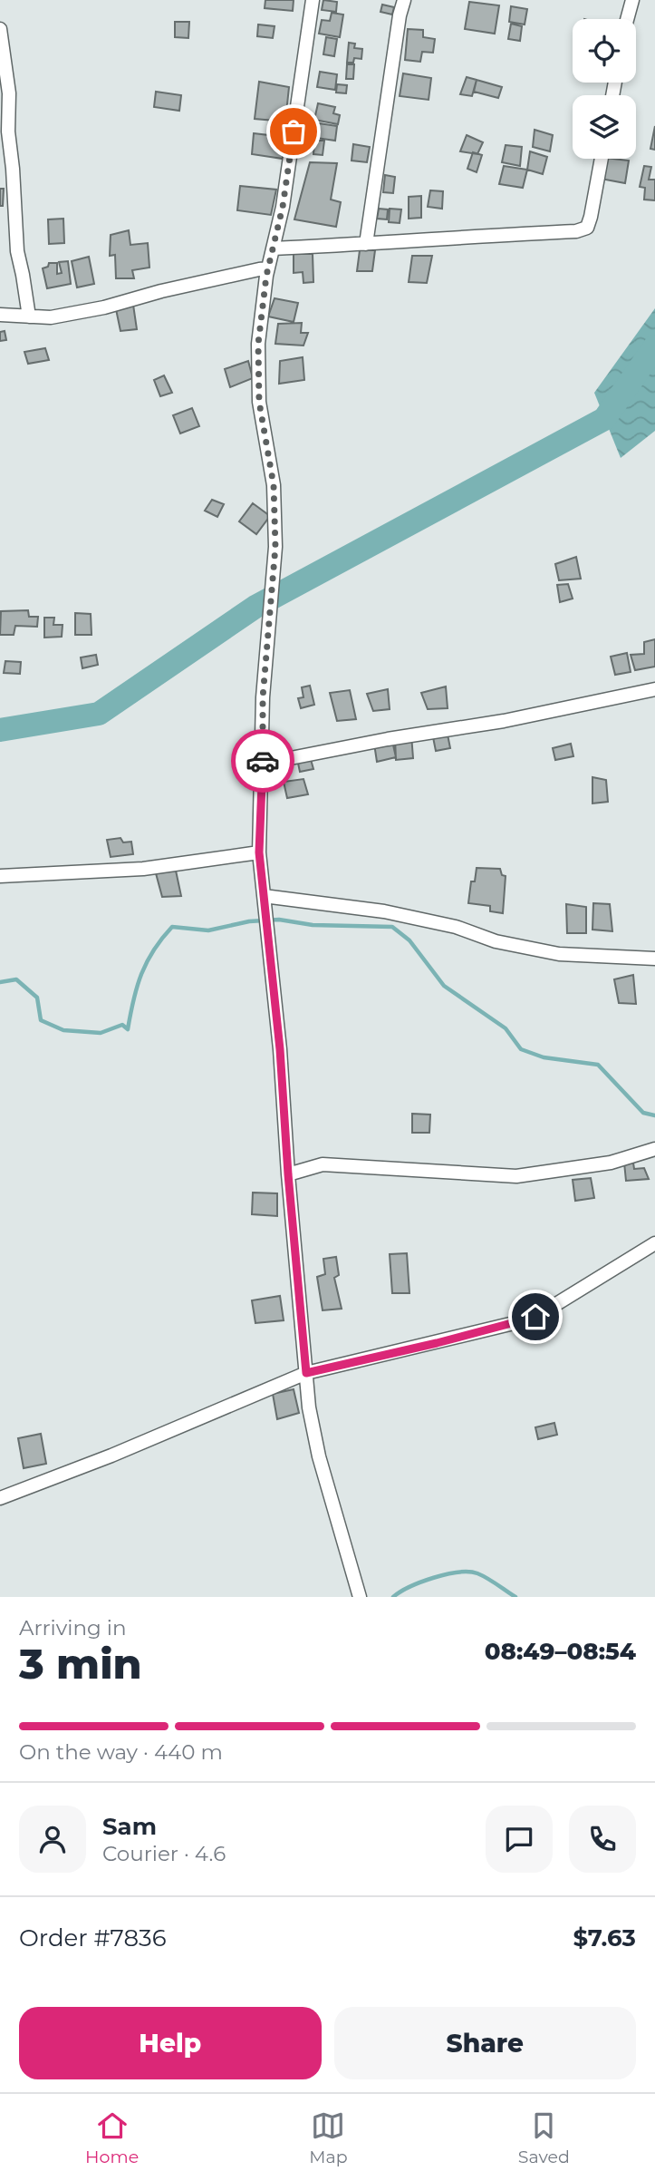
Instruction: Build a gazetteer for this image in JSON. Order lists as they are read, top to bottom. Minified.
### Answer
{"page":{"heading":["3 min","Arriving in","08:49–08:54"],"panel":["Sam","Courier · 4.6","Order #7836","$7.63"],"bar":"On the way · 440 m","buttons":["Help","Share"],"tabs":["Home","Map","Saved"]}}
